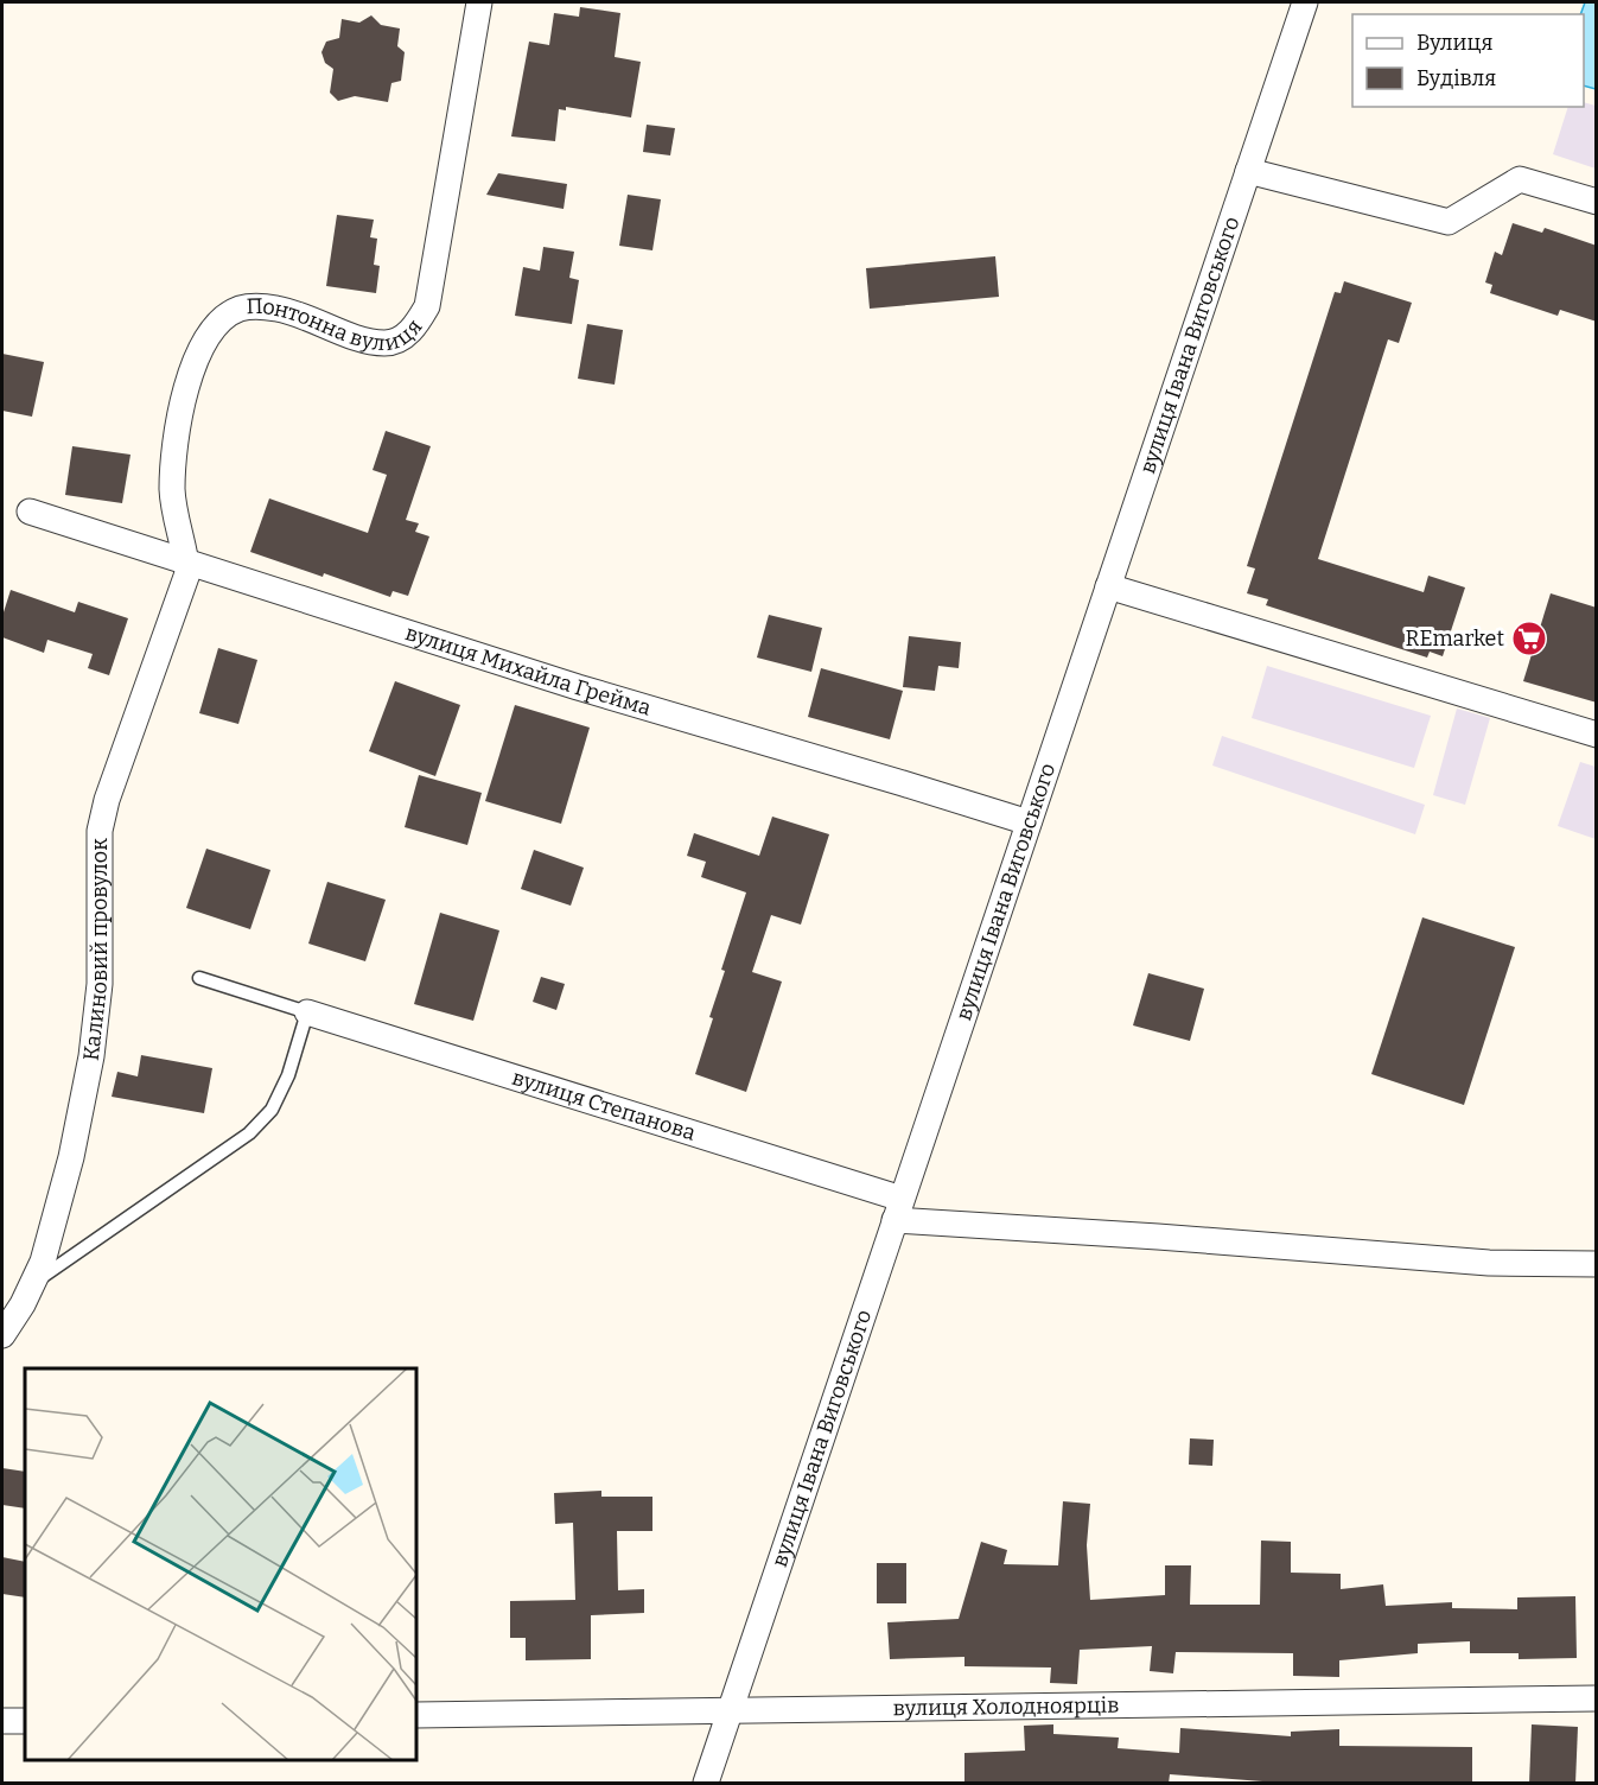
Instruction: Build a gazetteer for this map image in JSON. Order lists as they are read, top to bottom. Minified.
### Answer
{"streets":{"street":["Понтонна вулиця","вулиця Івана Виговського","вулиця Михайла Грейма","Калиновий провулок","вулиця Степанова","вулиця Холодноярців"]},"crossings":[["Понтонна вулиця","вулиця Михайла Грейма"],["Понтонна вулиця","Калиновий провулок"],["вулиця Івана Виговського","вулиця Михайла Грейма"],["вулиця Івана Виговського","вулиця Степанова"],["вулиця Івана Виговського","вулиця Холодноярців"],["вулиця Михайла Грейма","Калиновий провулок"]],"places":{"supermarket":["REmarket"]},"legend":["Вулиця","Будівля"]}
